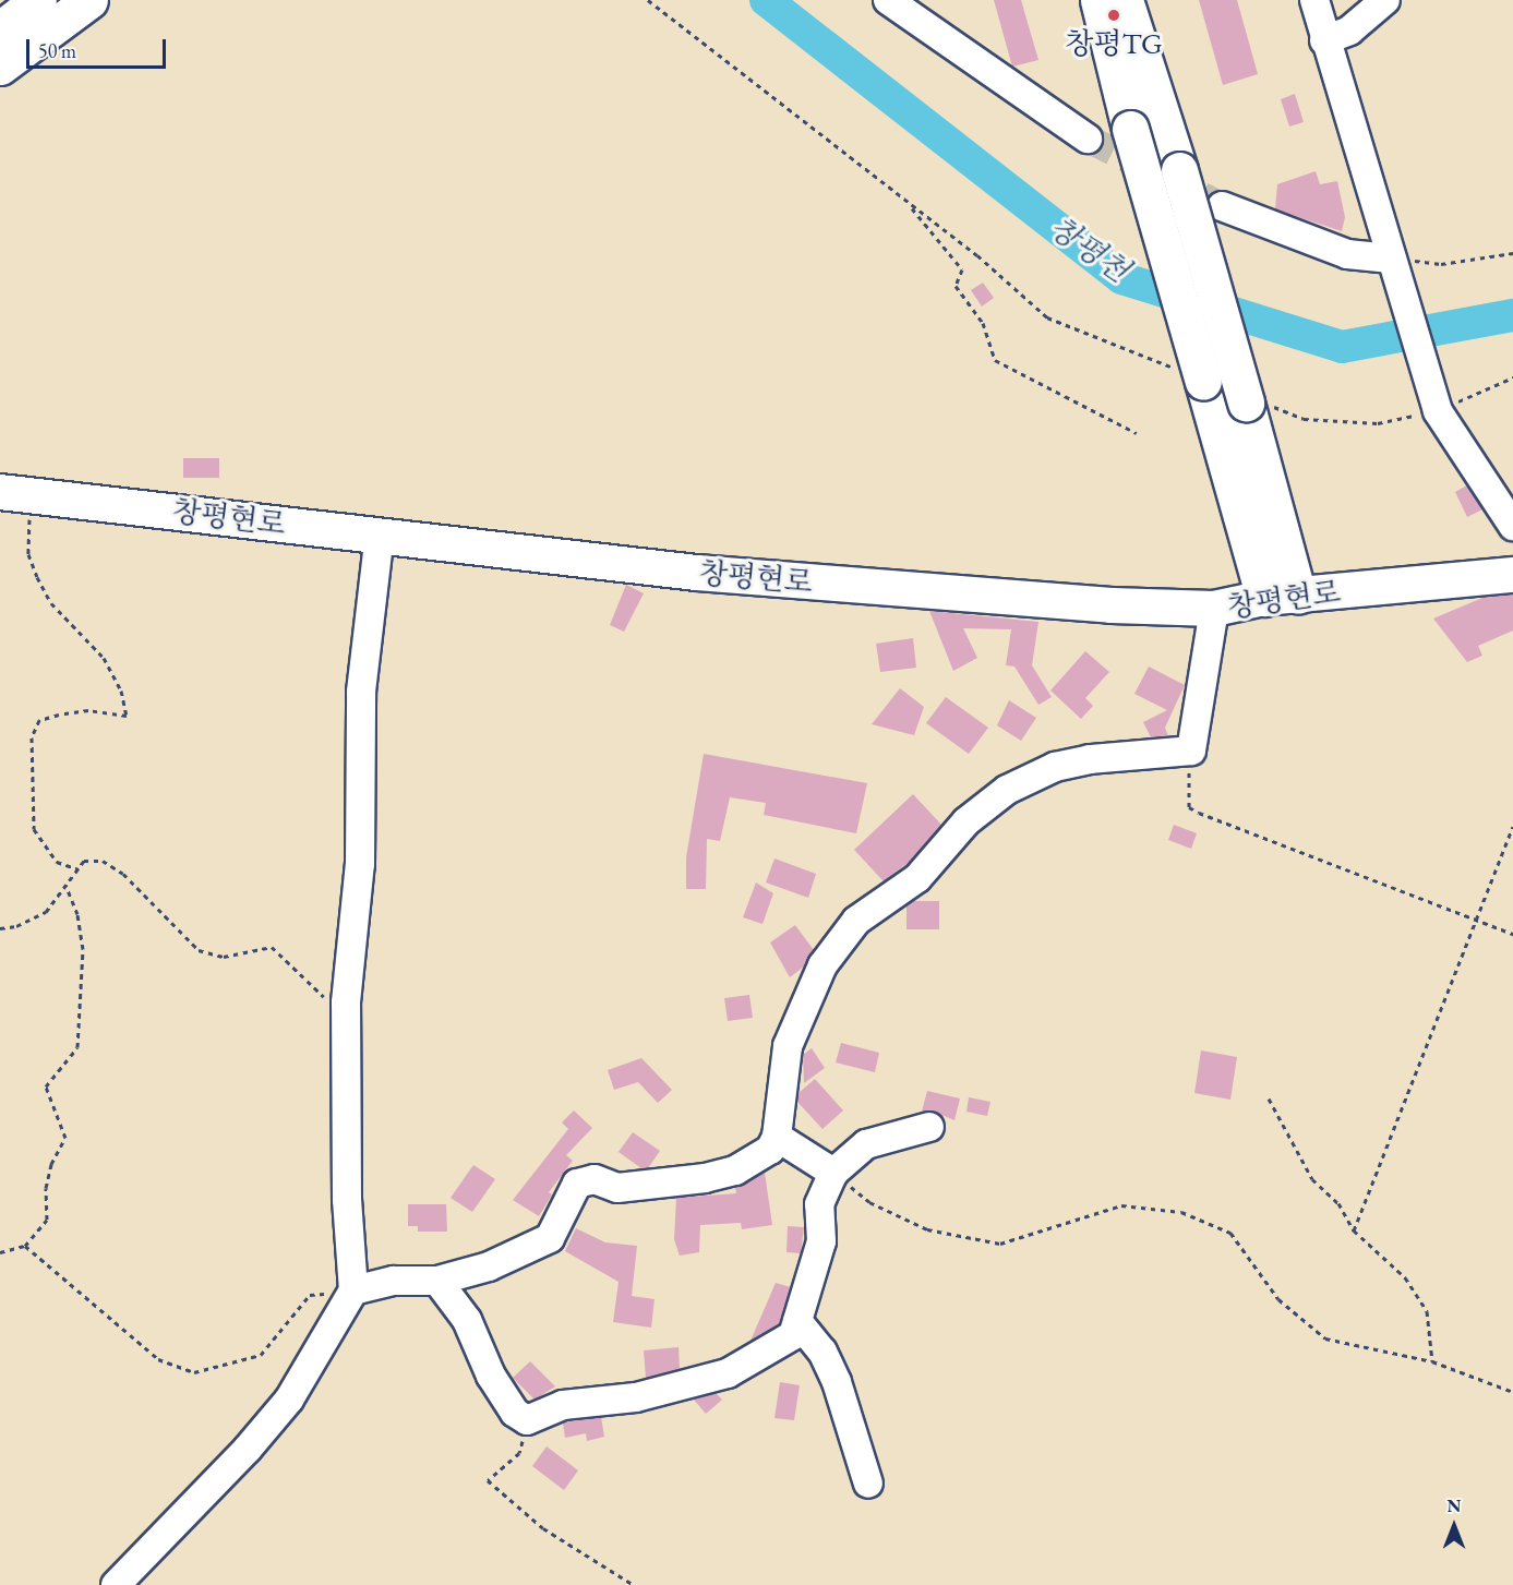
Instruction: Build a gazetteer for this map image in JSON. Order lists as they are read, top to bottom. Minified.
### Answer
{"streets":{"main road":["창평현로"]},"water":["창평천"],"places":["창평TG"],"scale_bar":"50 m","north":"top"}
